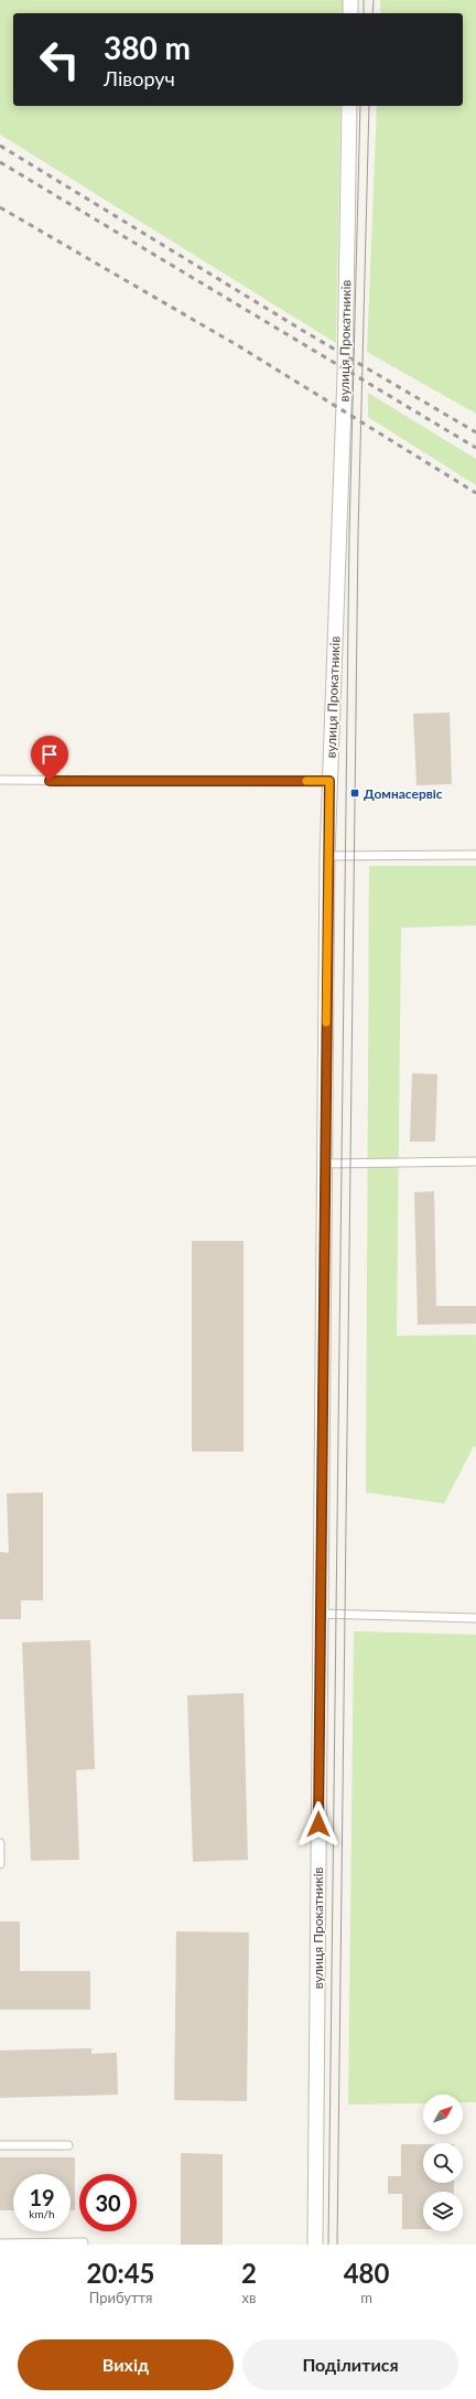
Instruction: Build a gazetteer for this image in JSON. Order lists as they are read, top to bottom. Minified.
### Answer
{"streets":{"street":["вулиця Прокатників"]},"places":{"transit":["Домнасервіс"]},"north":"top right","page":{"turn":["380 m","Ліворуч"],"speed":"19 km/h","limit":"30","eta":["20:45","Прибуття","2","хв","480","m"],"buttons":["Вихід","Поділитися"]}}
